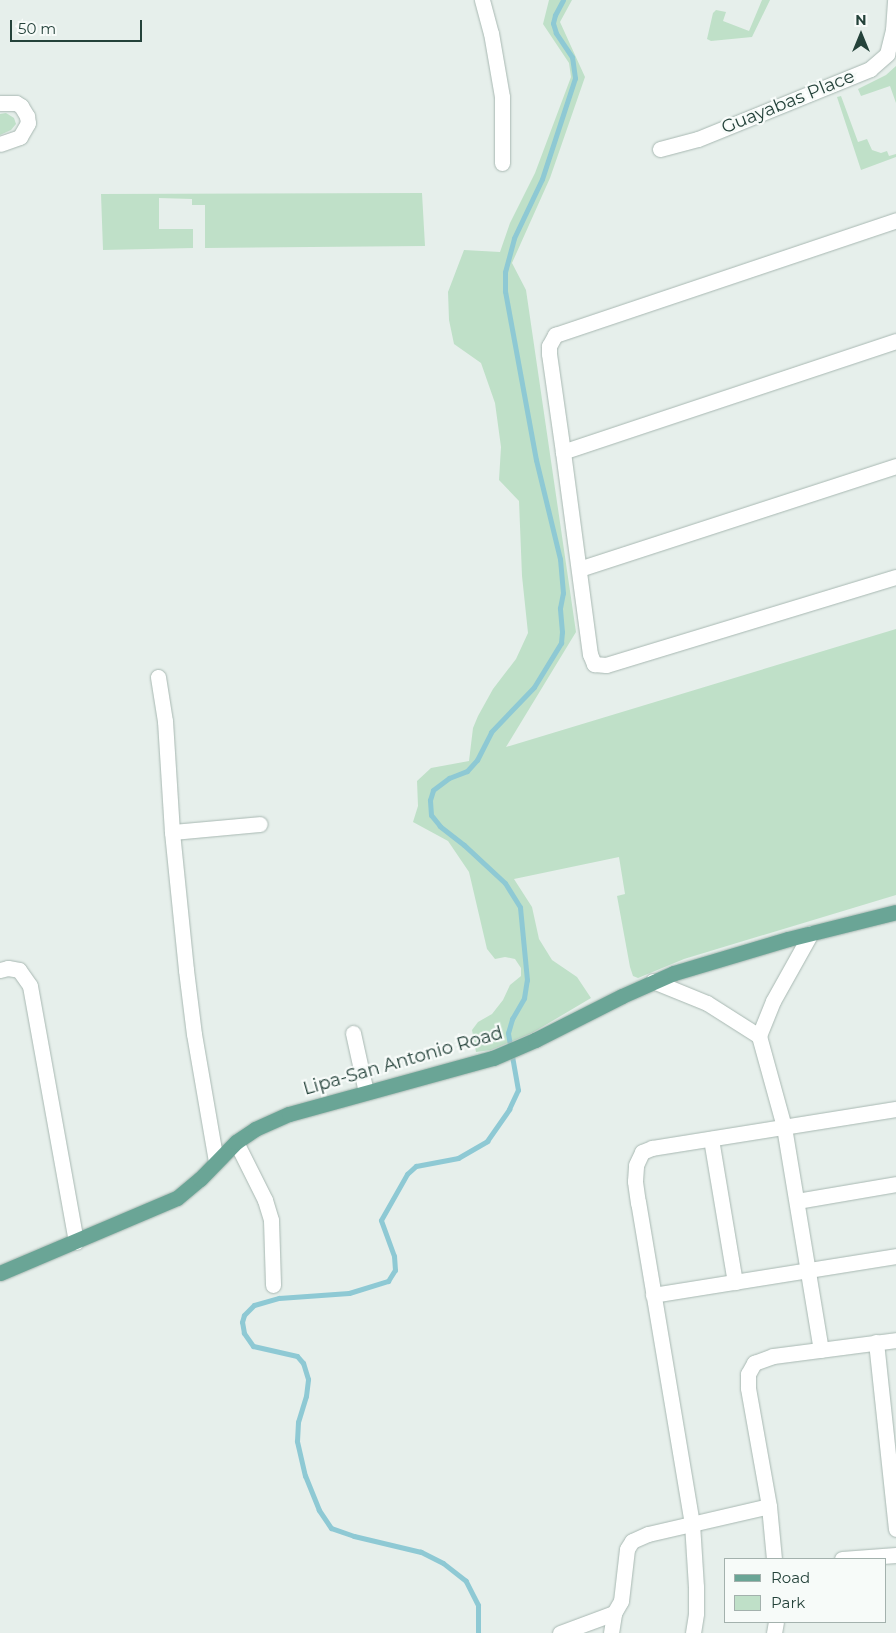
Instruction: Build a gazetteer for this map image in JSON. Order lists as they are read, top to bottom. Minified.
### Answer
{"streets":{"main road":["Lipa-San Antonio Road"],"street":["Guayabas Place"]},"legend":["Road","Park"],"scale_bar":"50 m","north":"top"}
